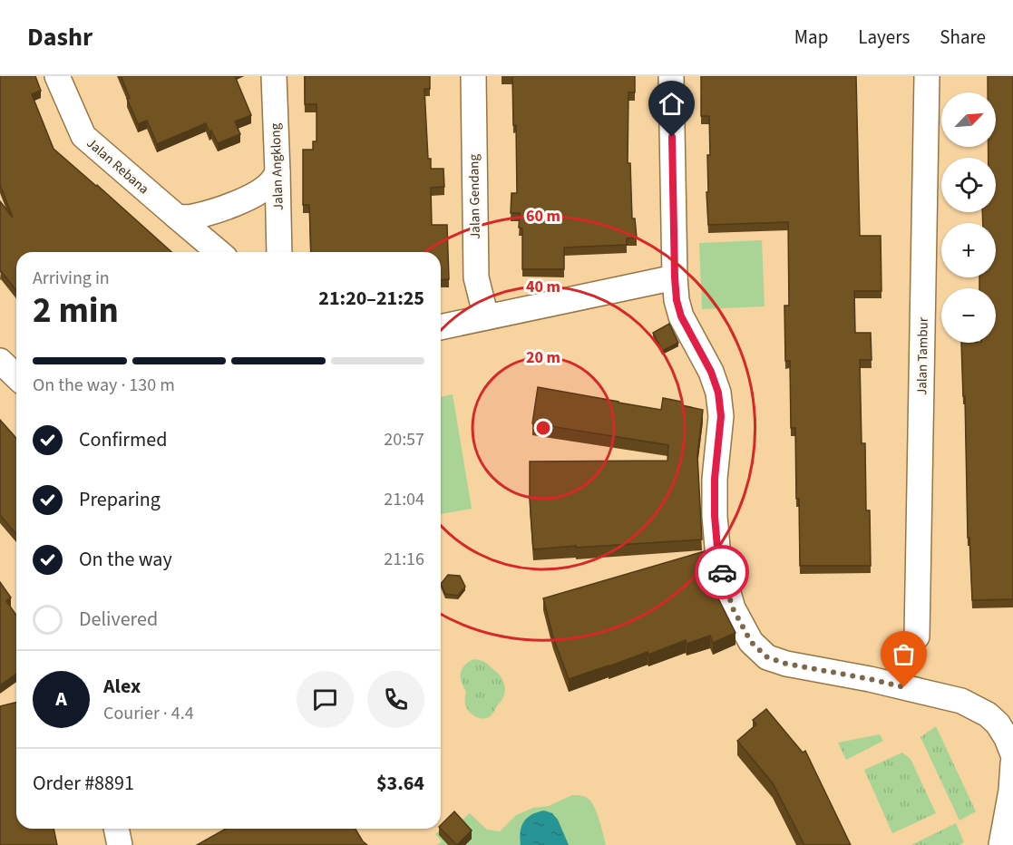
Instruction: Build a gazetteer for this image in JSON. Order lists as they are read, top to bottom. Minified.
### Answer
{"streets":{"street":["Jalan Rebana","Jalan Angklong","Jalan Gendang","Jalan Tambur"]},"north":"top right","page":{"header":"Dashr","nav":["Map","Layers","Share"],"map_buttons":["+","−"],"heading":["2 min","Arriving in","21:20–21:25"],"panel":["Alex","Courier · 4.4","Order #8891","$3.64"],"bar":"On the way · 130 m","list":[["Confirmed","20:57"],["Preparing","21:04"],["On the way","21:16"],"Delivered"],"round":"A"},"rings":["60 m","40 m","20 m"]}
